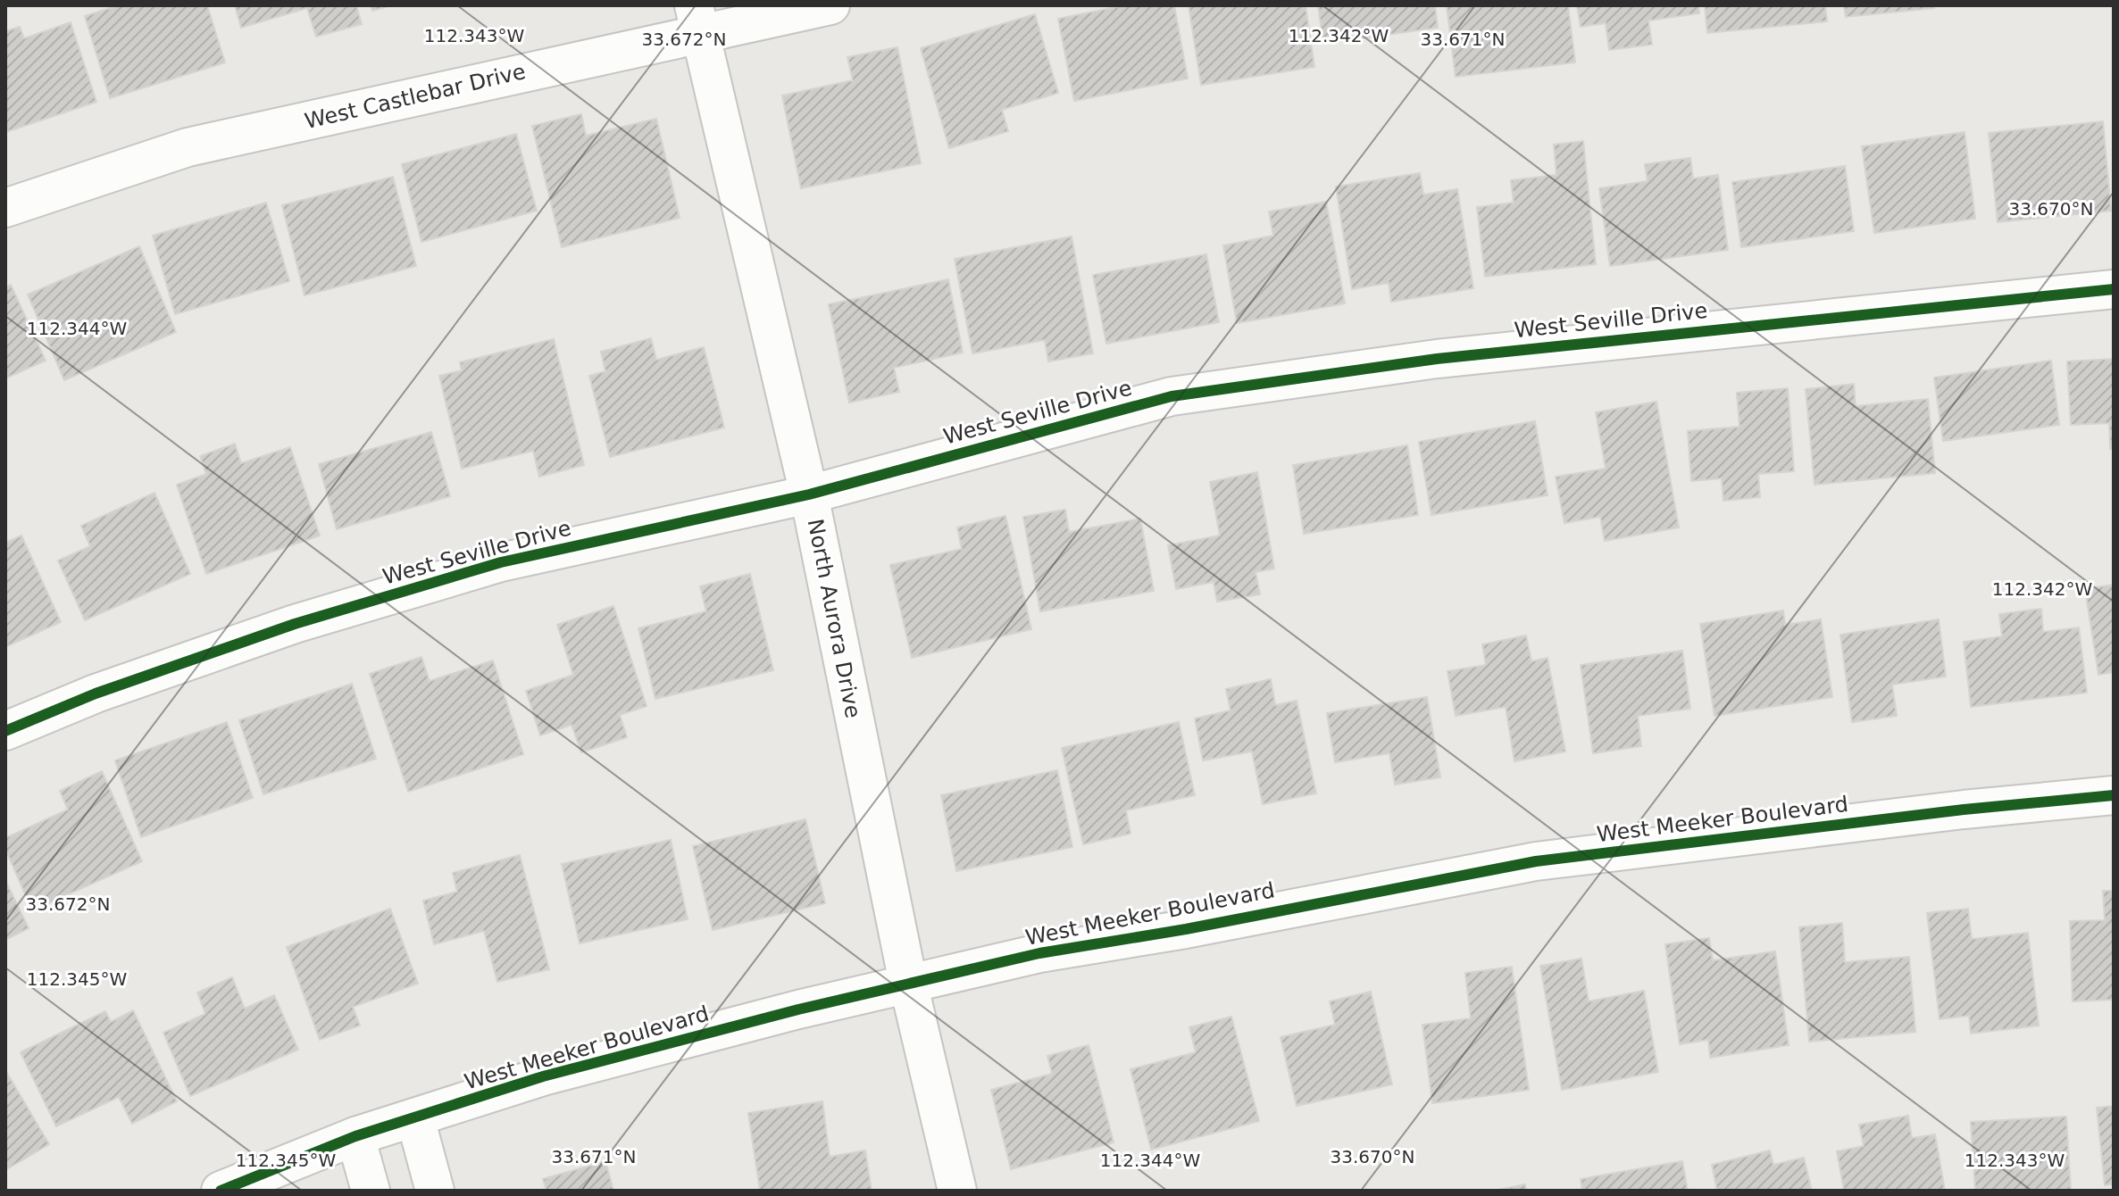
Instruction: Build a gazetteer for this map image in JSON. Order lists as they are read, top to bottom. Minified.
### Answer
{"streets":{"street":["West Castlebar Drive","West Seville Drive","North Aurora Drive","West Meeker Boulevard"]},"crossings":[["West Castlebar Drive","North Aurora Drive"],["West Seville Drive","North Aurora Drive"],["North Aurora Drive","West Meeker Boulevard"]],"coordinates":["112.343°W","112.342°W","33.672°N","33.671°N","33.670°N","112.344°W","112.345°W"]}
